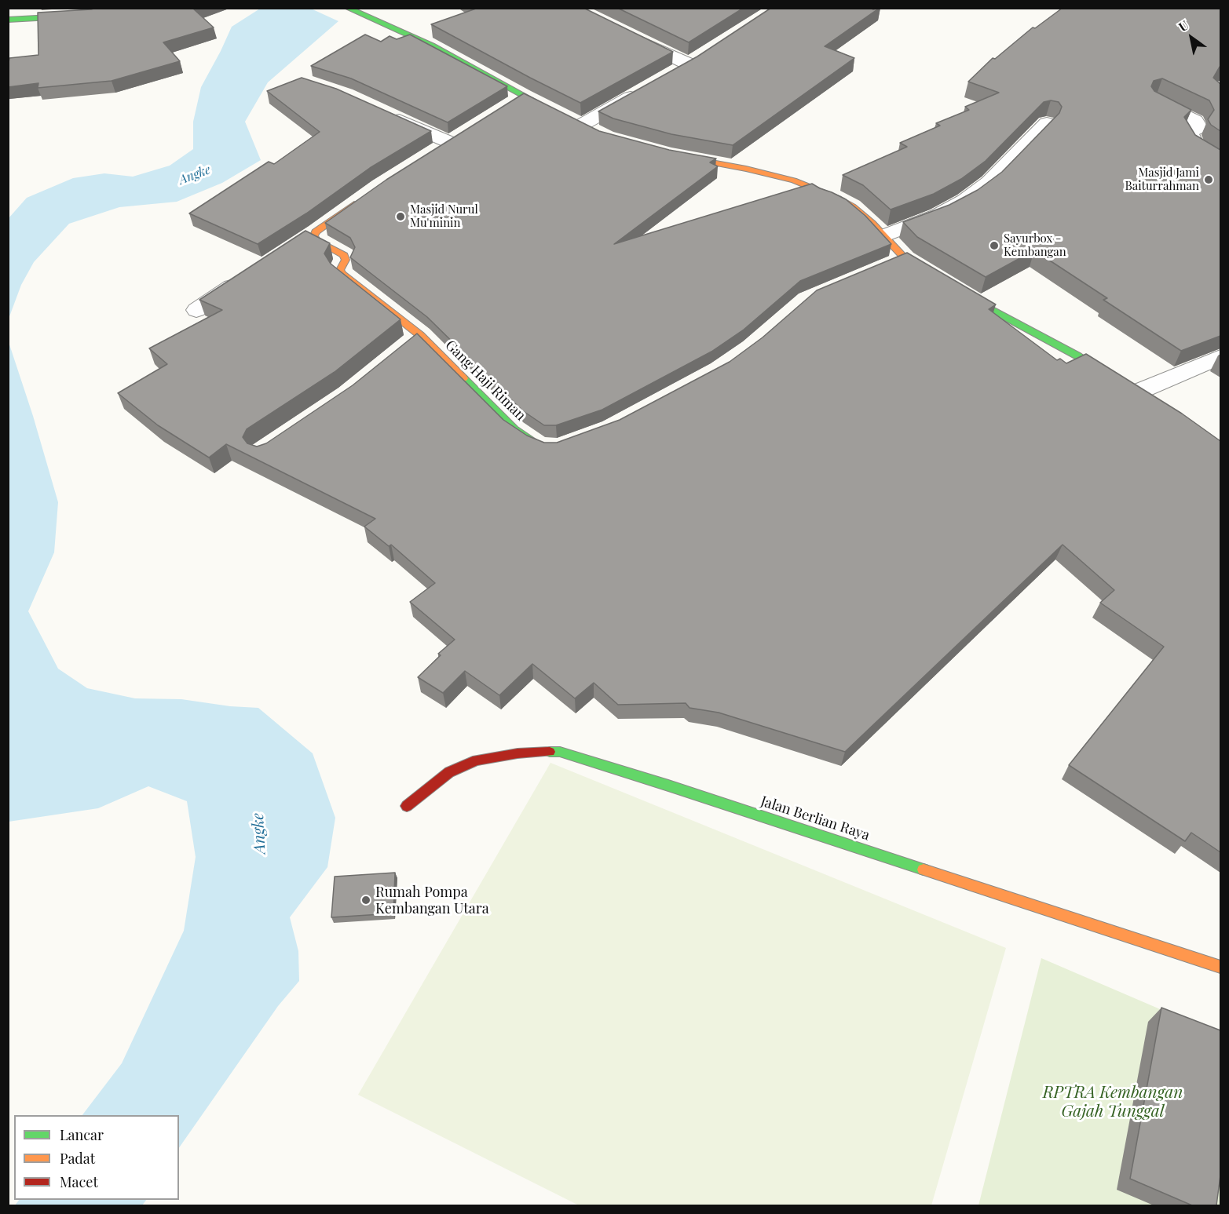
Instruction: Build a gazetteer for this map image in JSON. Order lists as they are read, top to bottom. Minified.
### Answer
{"streets":{"street":["Gang Haji Riman","Jalan Berlian Raya"]},"water":["Angke"],"parks":["RPTRA Kembangan Gajah Tunggal"],"places":["Masjid Jami Baiturrahman","Masjid Nurul Mu'minin","Sayurbox - Kembangan","Rumah Pompa Kembangan Utara"],"legend":["Lancar","Padat","Macet"],"north":"top left"}
